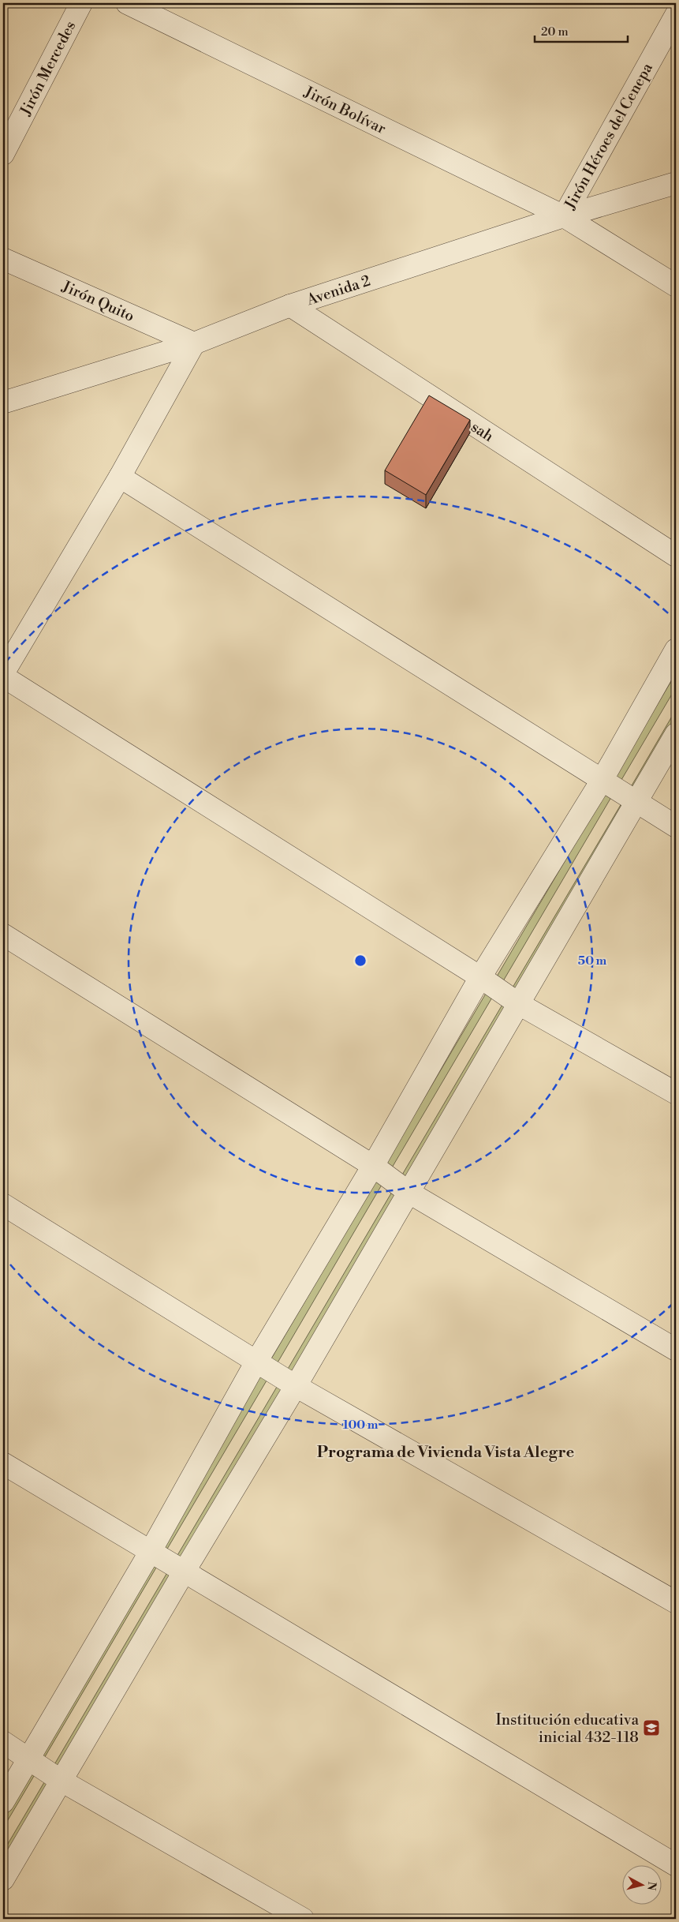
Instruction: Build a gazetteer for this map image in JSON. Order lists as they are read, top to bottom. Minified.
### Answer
{"streets":{"street":["Jirón Mercedes","Jirón Bolívar","Jirón Héroes del Cenepa","Avenida 2","Jirón Quito","sah"]},"crossings":[["Jirón Bolívar","Jirón Héroes del Cenepa"],["Jirón Bolívar","Avenida 2"],["Jirón Héroes del Cenepa","Avenida 2"],["Avenida 2","Jirón Quito"],["Avenida 2","sah"]],"districts":["Programa de Vivienda Vista Alegre"],"places":{"school or university":["Institución educativa inicial 432-118"]},"scale_bar":"20 m","north":"right","rings":["50 m","100 m"]}
